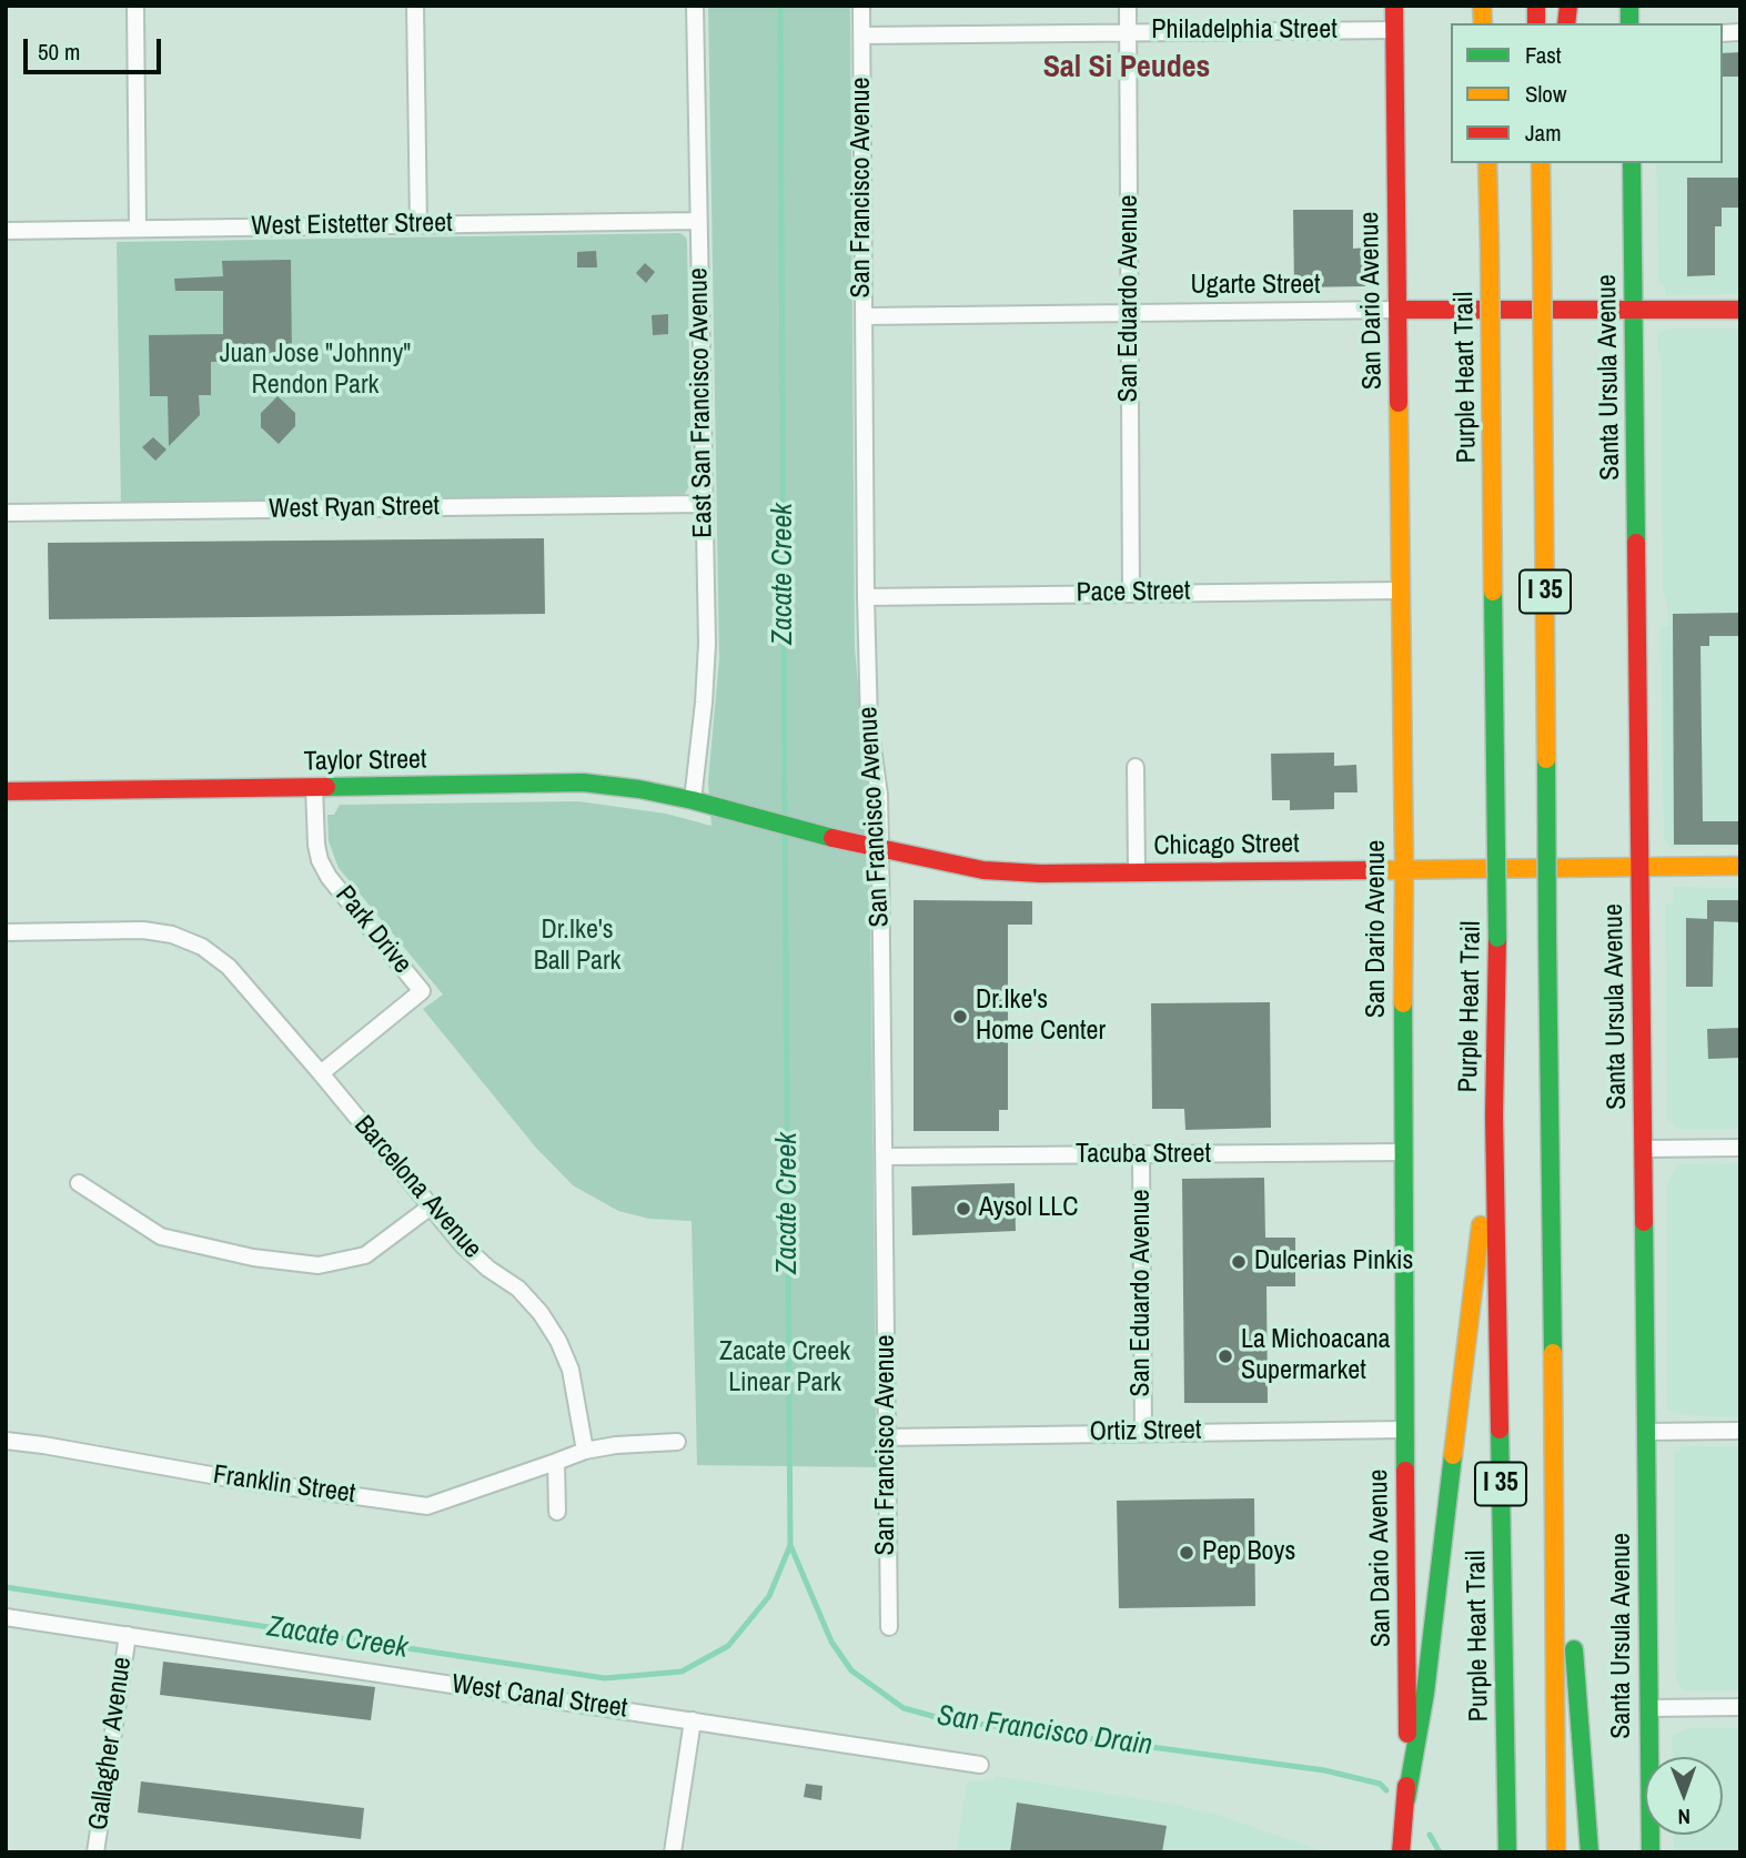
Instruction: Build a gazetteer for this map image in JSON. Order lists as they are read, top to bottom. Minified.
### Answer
{"streets":{"main road":["Ugarte Street","San Dario Avenue","Purple Heart Trail","Santa Ursula Avenue","I 35","Taylor Street","Chicago Street"],"street":["Philadelphia Street","San Francisco Avenue","West Eistetter Street","San Eduardo Avenue","East San Francisco Avenue","West Ryan Street","Pace Street","Park Drive","Tacuba Street","Barcelona Avenue","Ortiz Street","Franklin Street","West Canal Street","Gallagher Avenue"]},"crossings":[["Philadelphia Street","San Francisco Avenue"],["Philadelphia Street","San Eduardo Avenue"],["Philadelphia Street","San Dario Avenue"],["San Francisco Avenue","Ugarte Street"],["San Francisco Avenue","Pace Street"],["San Francisco Avenue","Chicago Street"],["San Francisco Avenue","Tacuba Street"],["San Francisco Avenue","Ortiz Street"],["West Eistetter Street","East San Francisco Avenue"],["Ugarte Street","San Eduardo Avenue"],["Ugarte Street","San Dario Avenue"],["Ugarte Street","Santa Ursula Avenue"],["San Eduardo Avenue","Pace Street"],["San Eduardo Avenue","Tacuba Street"],["San Eduardo Avenue","Ortiz Street"],["San Dario Avenue","Pace Street"],["San Dario Avenue","Chicago Street"],["San Dario Avenue","Tacuba Street"],["San Dario Avenue","Ortiz Street"],["Santa Ursula Avenue","Chicago Street"],["East San Francisco Avenue","West Ryan Street"],["East San Francisco Avenue","Taylor Street"],["Taylor Street","Chicago Street"],["Taylor Street","Park Drive"],["Park Drive","Barcelona Avenue"],["Barcelona Avenue","Franklin Street"],["West Canal Street","Gallagher Avenue"]],"districts":["Sal Si Peudes"],"water":["Zacate Creek","San Francisco Drain"],"parks":["Juan Jose \"Johnny\" Rendon Park","Dr.Ike's Ball Park","Zacate Creek Linear Park"],"places":["Dr.Ike's Home Center","Aysol LLC","Dulcerias Pinkis","La Michoacana Supermarket","Pep Boys"],"legend":["Fast","Slow","Jam"],"scale_bar":"50 m","north":"bottom"}
